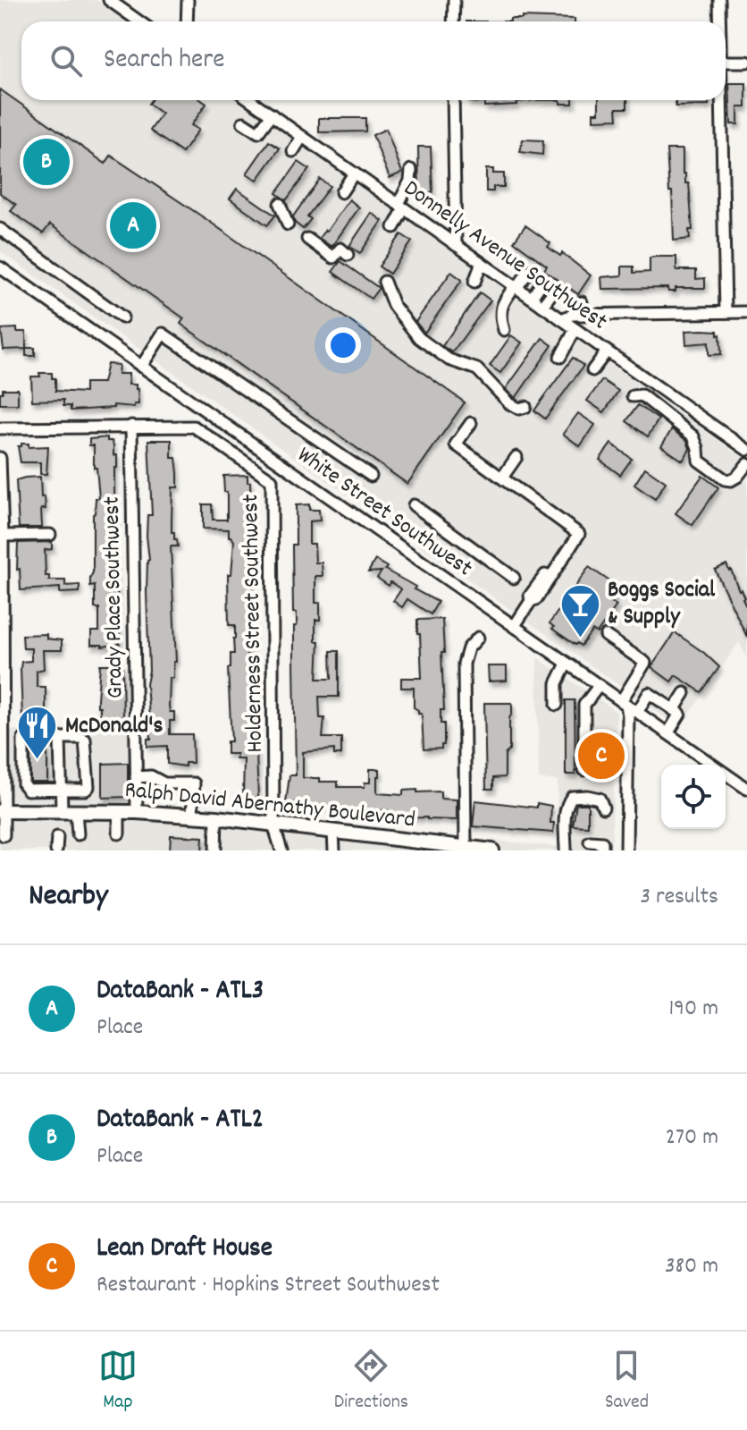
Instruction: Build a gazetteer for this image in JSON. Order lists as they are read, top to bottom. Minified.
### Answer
{"streets":{"main road":["Ralph David Abernathy Boulevard"],"street":["Donnelly Avenue Southwest","White Street Southwest","Grady Place Southwest","Holderness Street Southwest"]},"crossings":[["Grady Place Southwest","Holderness Street Southwest"],["Grady Place Southwest","Ralph David Abernathy Boulevard"],["Holderness Street Southwest","Ralph David Abernathy Boulevard"]],"places":{"bar":["Boggs Social & Supply"],"restaurant":["McDonald's"]},"page":{"search":"Search here","pins":["B","A","C"],"heading":["Nearby","3 results"],"list":[{"mark":"A","name":"DataBank - ATL3","note":"Place","value":"190 m"},{"mark":"B","name":"DataBank - ATL2","note":"Place","value":"270 m"},{"mark":"C","name":"Lean Draft House","note":"Restaurant · Hopkins Street Southwest","value":"380 m"}],"nav":["Map","Directions","Saved"]}}
